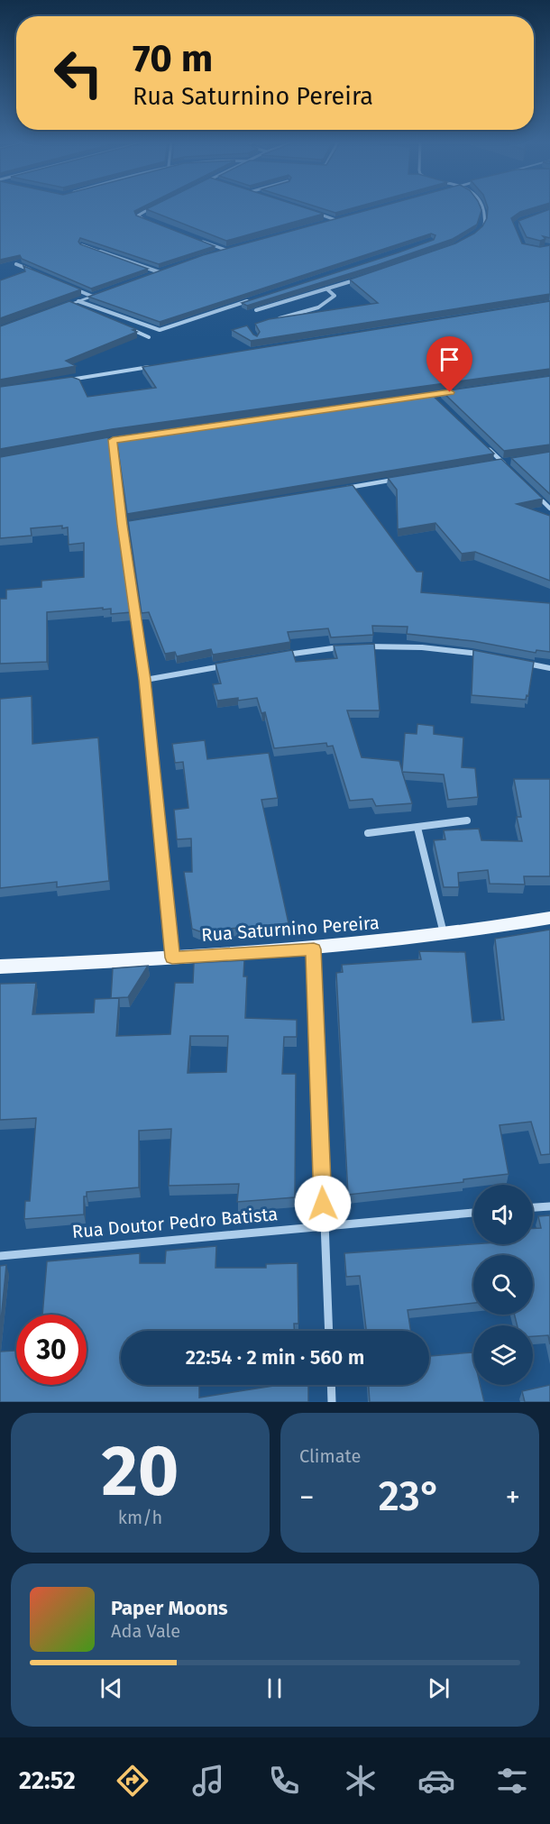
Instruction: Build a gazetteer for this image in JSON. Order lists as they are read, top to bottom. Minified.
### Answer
{"streets":{"main road":["Rua Saturnino Pereira"],"street":["Rua Doutor Pedro Batista"]},"page":{"turn":["70 m","Rua Saturnino Pereira"],"limit":"30","trip":"22:54 · 2 min · 560 m","tile":[["20","km/h"],"Climate"],"heat":["−","23°","+"],"song":["Paper Moons","Ada Vale"],"tabs":"22:52"}}
